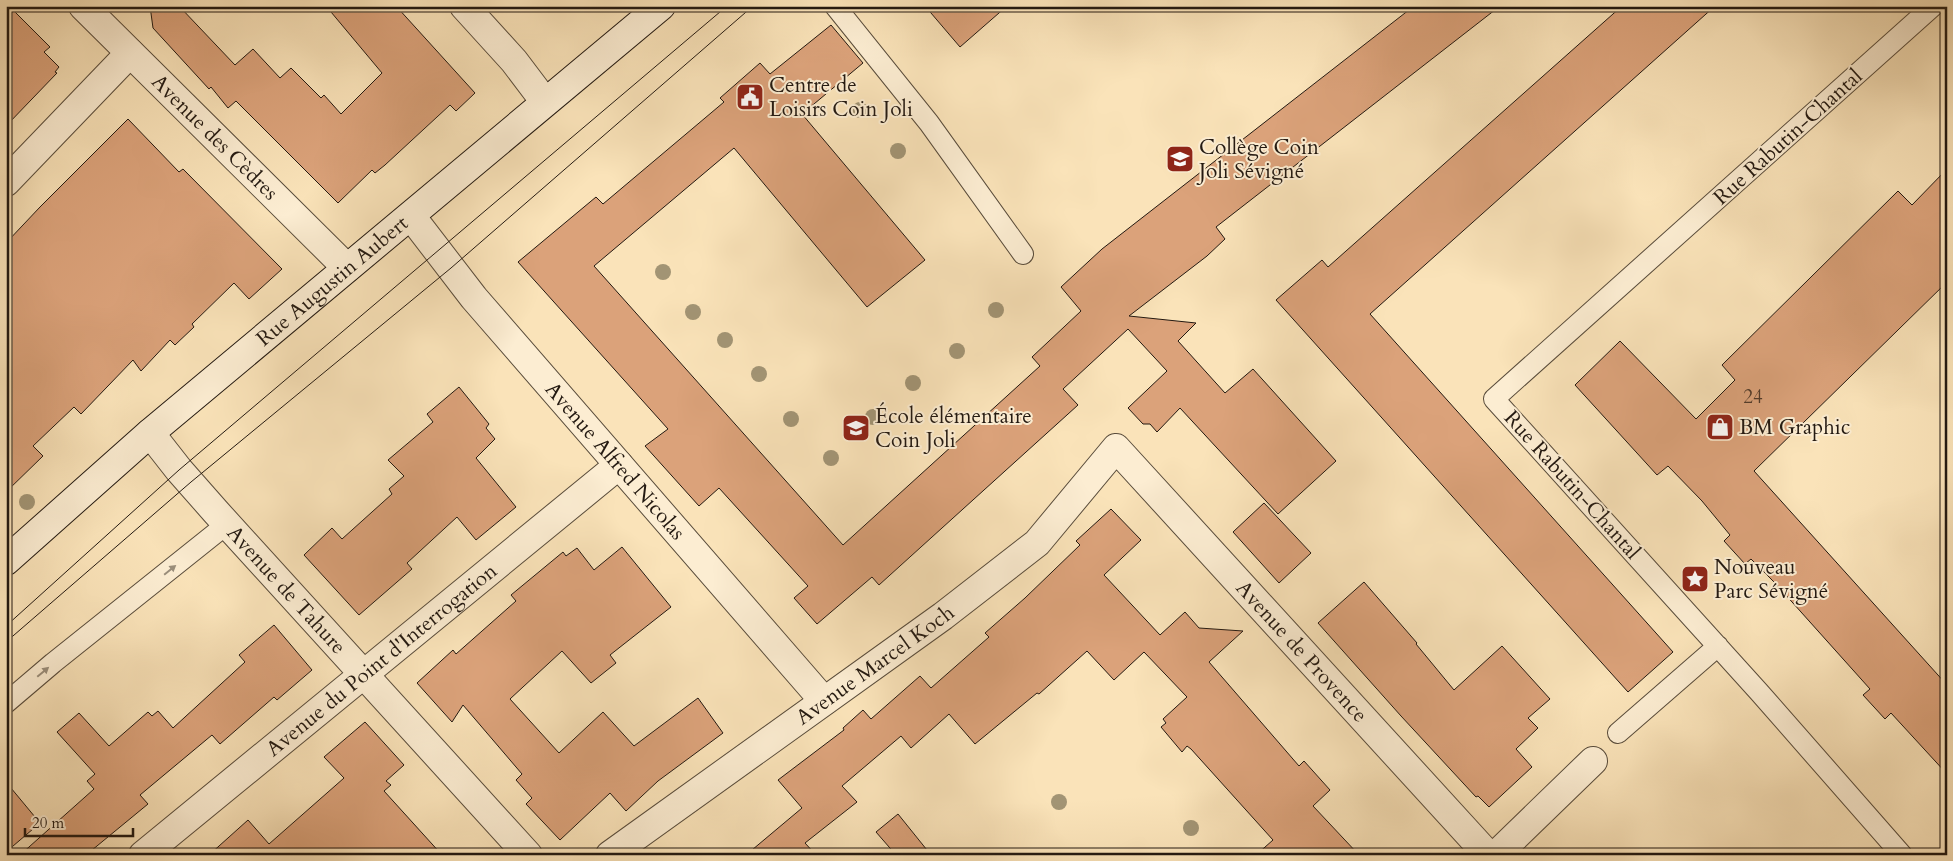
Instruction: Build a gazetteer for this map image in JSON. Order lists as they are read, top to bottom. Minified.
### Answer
{"streets":{"street":["Avenue des Cèdres","Rue Augustin Aubert","Avenue Alfred Nicolas","Avenue de Tahure","Avenue de Provence","Avenue du Point d'Interrogation","Avenue Marcel Koch"],"lane":["Rue Rabutin-Chantal"]},"crossings":[["Avenue des Cèdres","Rue Augustin Aubert"],["Rue Augustin Aubert","Avenue Alfred Nicolas"],["Rue Augustin Aubert","Avenue de Tahure"],["Avenue Alfred Nicolas","Avenue du Point d'Interrogation"],["Avenue Alfred Nicolas","Avenue Marcel Koch"],["Avenue de Tahure","Avenue du Point d'Interrogation"],["Avenue de Provence","Avenue Marcel Koch"]],"places":{"public building":["Centre de Loisirs Coin Joli"],"school or university":["Collège Coin Joli Sévigné","École élémentaire Coin Joli"],"shop":["BM Graphic"],"place":["Nouveau Parc Sévigné"]},"house_numbers":["24"],"scale_bar":"20 m"}
